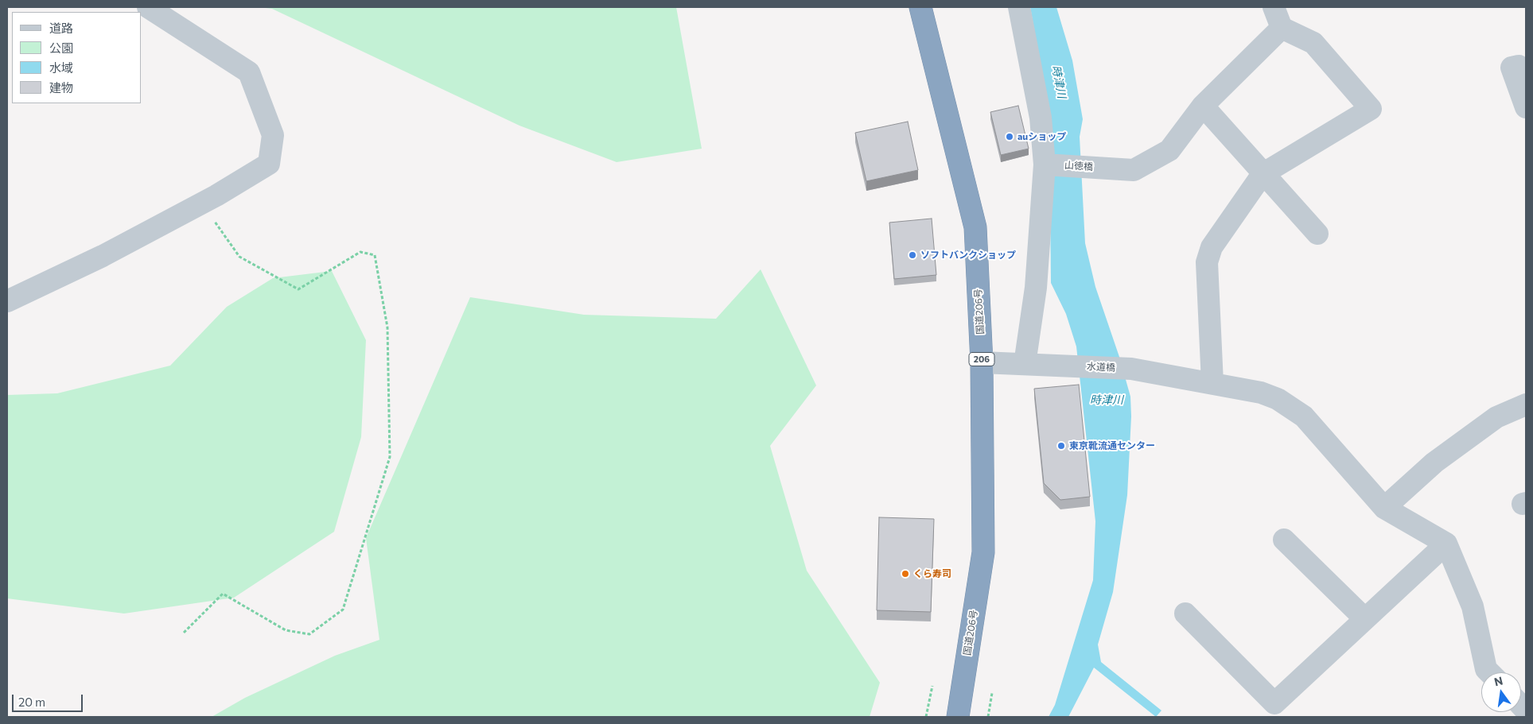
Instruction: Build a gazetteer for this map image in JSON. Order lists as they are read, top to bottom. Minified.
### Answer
{"streets":{"highway":["国道206号","206"],"street":["山徳橋","水道橋"]},"crossings":[["国道206号","水道橋"]],"water":["時津川"],"places":["auショップ","ソフトバンクショップ","東京靴流通センター","くら寿司"],"legend":["道路","公園","水域","建物"],"scale_bar":"20 m","north":"top"}
